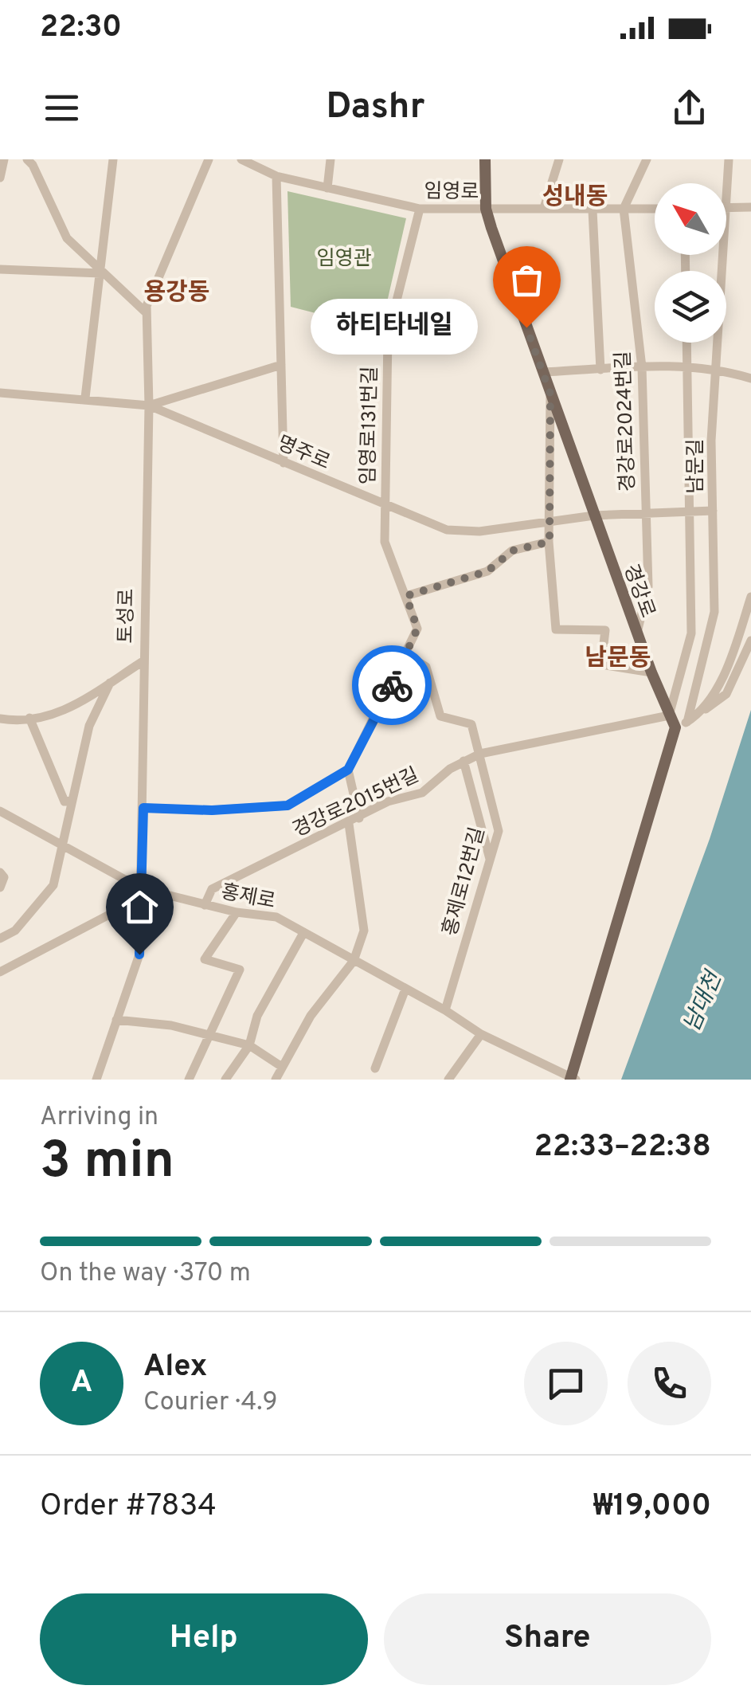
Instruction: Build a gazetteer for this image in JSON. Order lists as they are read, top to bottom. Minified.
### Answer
{"streets":{"main road":["경강로"],"street":["임영로","경강로2024번길","임영로131번길","명주로","남문길","토성로","경강로2015번길","홍제로12번길","홍제로"]},"crossings":[["임영로","경강로2024번길"],["임영로","임영로131번길"],["임영로","경강로"],["경강로2024번길","명주로"],["경강로2024번길","경강로"],["임영로131번길","명주로"],["임영로131번길","홍제로12번길"],["명주로","남문길"],["명주로","경강로"],["명주로","토성로"],["경강로","경강로2015번길"],["토성로","홍제로"],["경강로2015번길","홍제로12번길"],["경강로2015번길","홍제로"],["홍제로12번길","홍제로"]],"districts":["성내동","용강동","남문동"],"water":["남대천"],"parks":["임영관"],"places":["하티타네일"],"north":"top left","page":{"status":"22:30","header":"Dashr","bubble":"하티타네일","heading":["3 min","Arriving in","22:33–22:38"],"panel":["Alex","Courier · 4.9","Order #7834","₩19,000"],"bar":"On the way · 370 m","round":"A","buttons":["Help","Share"]}}
